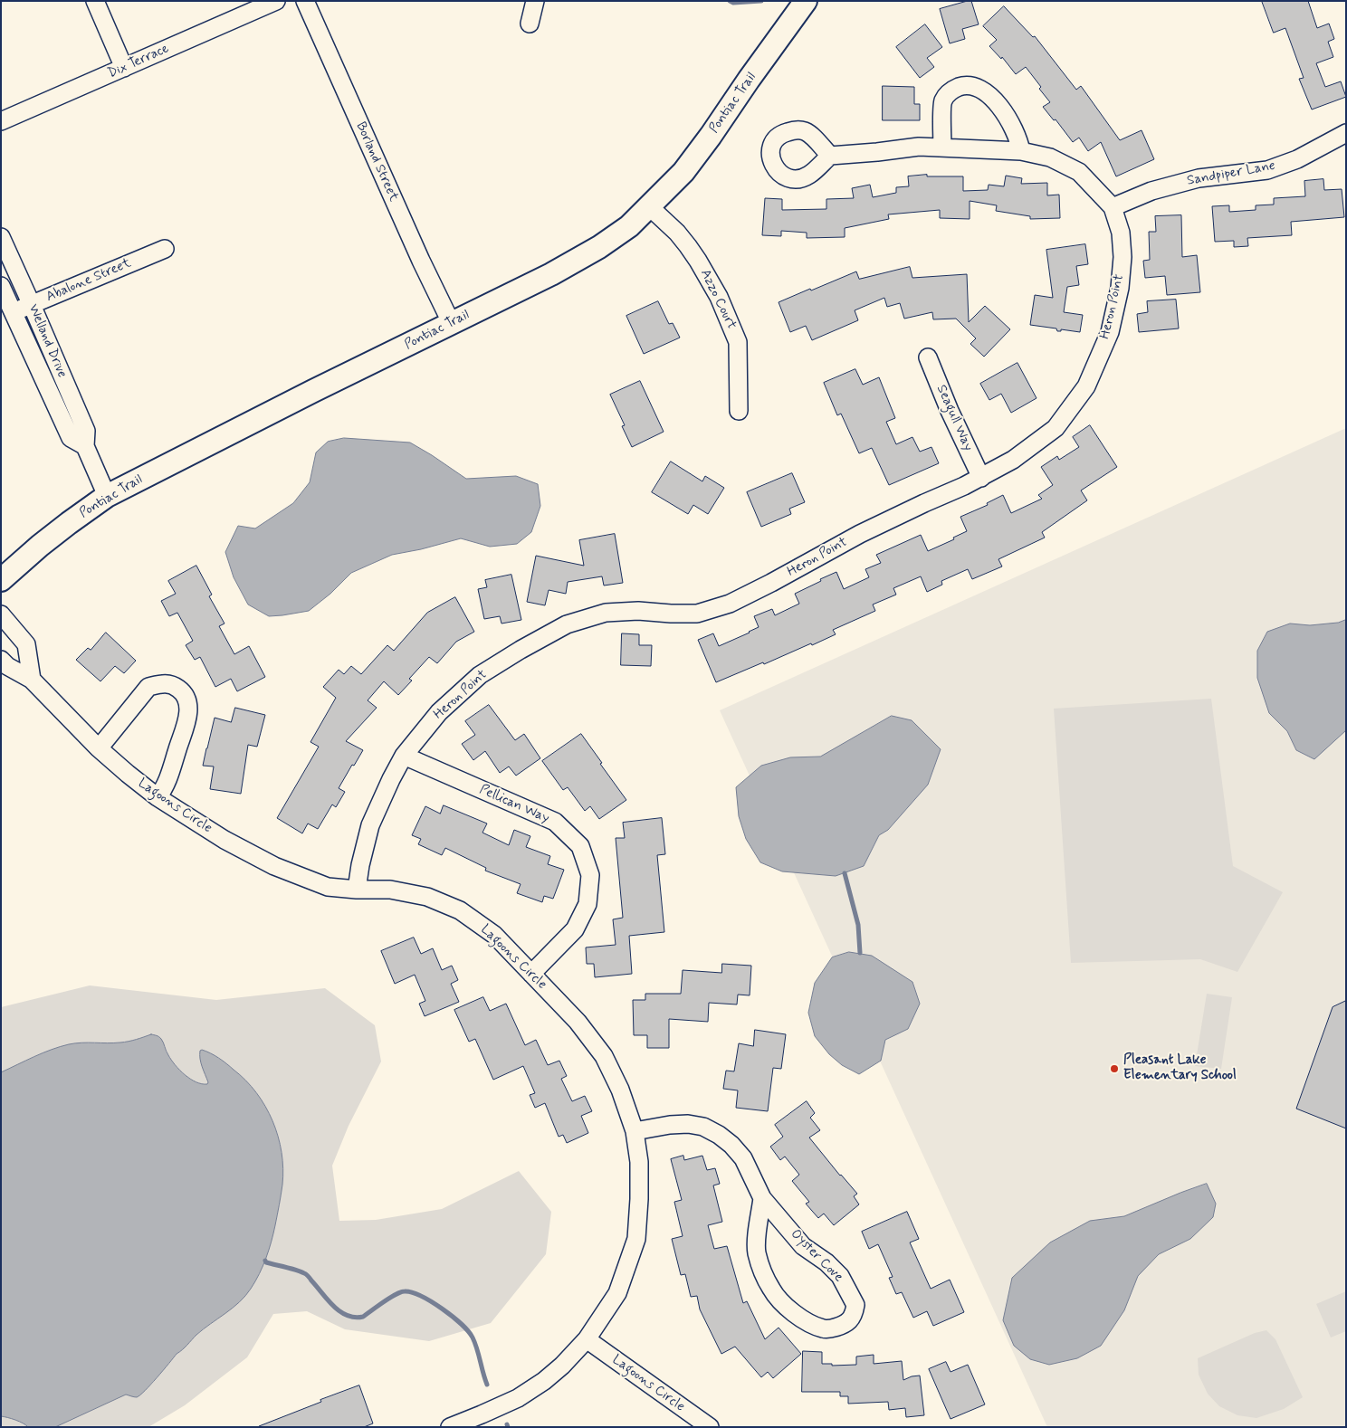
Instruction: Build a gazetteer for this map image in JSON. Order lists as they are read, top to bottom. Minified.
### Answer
{"streets":{"main road":["Pontiac Trail"],"street":["Dix Terrace","Borland Street","Sandpiper Lane","Abalone Street","Azzo Court","Heron Point","Welland Drive","Seagull Way","Pellican Way","Lagoons Circle","Oyster Cove"]},"crossings":[["Pontiac Trail","Borland Street"],["Pontiac Trail","Azzo Court"],["Pontiac Trail","Welland Drive"],["Sandpiper Lane","Heron Point"],["Abalone Street","Welland Drive"],["Heron Point","Seagull Way"],["Heron Point","Pellican Way"],["Heron Point","Lagoons Circle"],["Pellican Way","Lagoons Circle"],["Lagoons Circle","Oyster Cove"]],"places":["Pleasant Lake Elementary School"]}
